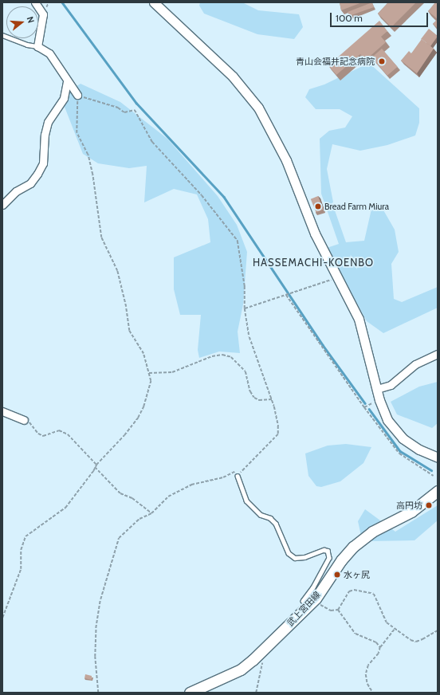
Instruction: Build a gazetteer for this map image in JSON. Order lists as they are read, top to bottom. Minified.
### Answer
{"streets":{"main road":["武上宮田線"]},"districts":["HASSEMACHI-KOENBO"],"places":["青山会福井記念病院","Bread Farm Miura","高円坊","水ヶ尻"],"scale_bar":"100 m","north":"right"}
